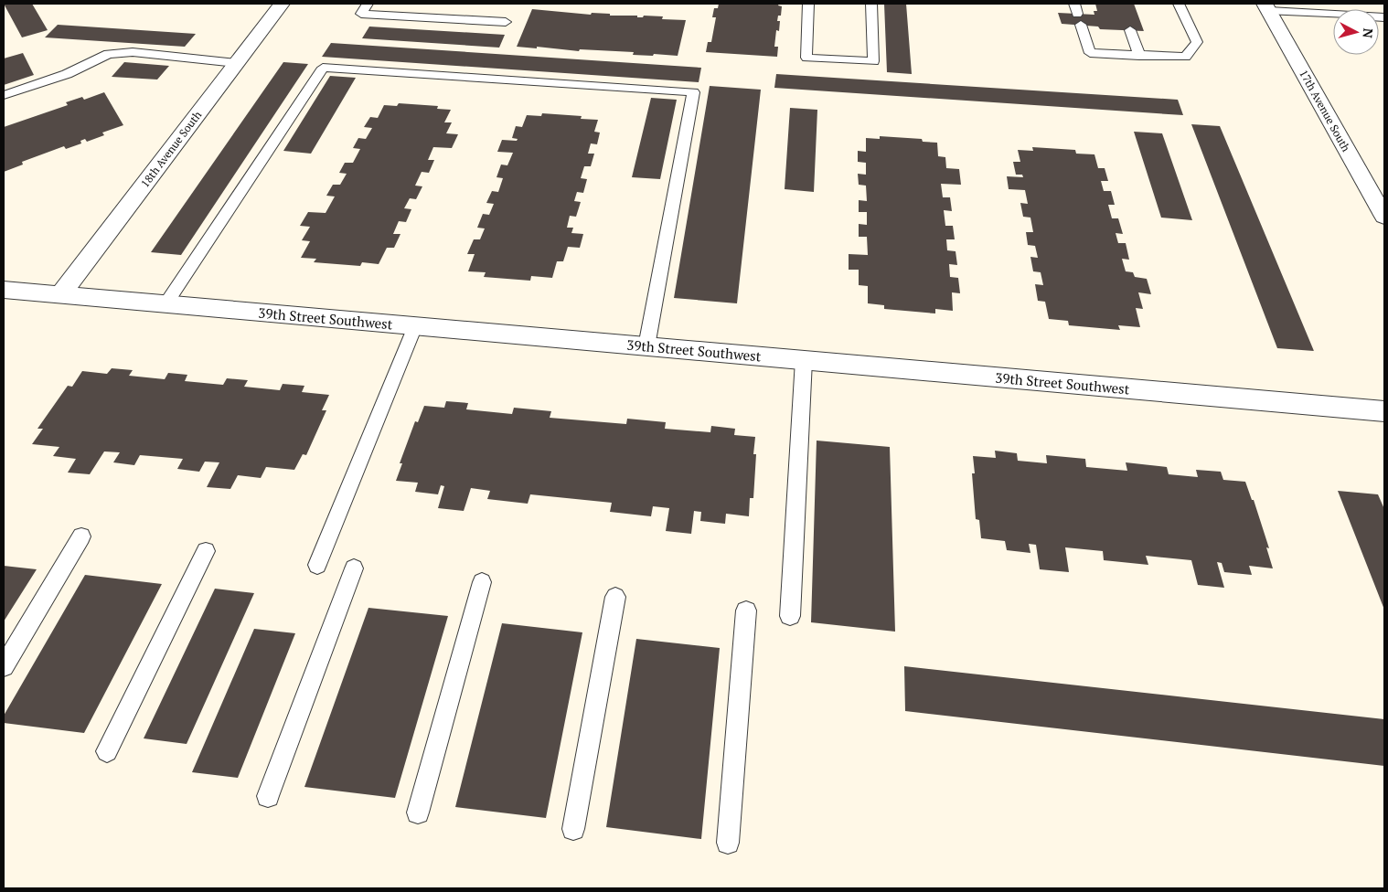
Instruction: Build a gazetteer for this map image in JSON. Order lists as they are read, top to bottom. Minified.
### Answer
{"streets":{"street":["17th Avenue South","18th Avenue South","39th Street Southwest"]},"crossings":[["18th Avenue South","39th Street Southwest"]],"north":"right"}
